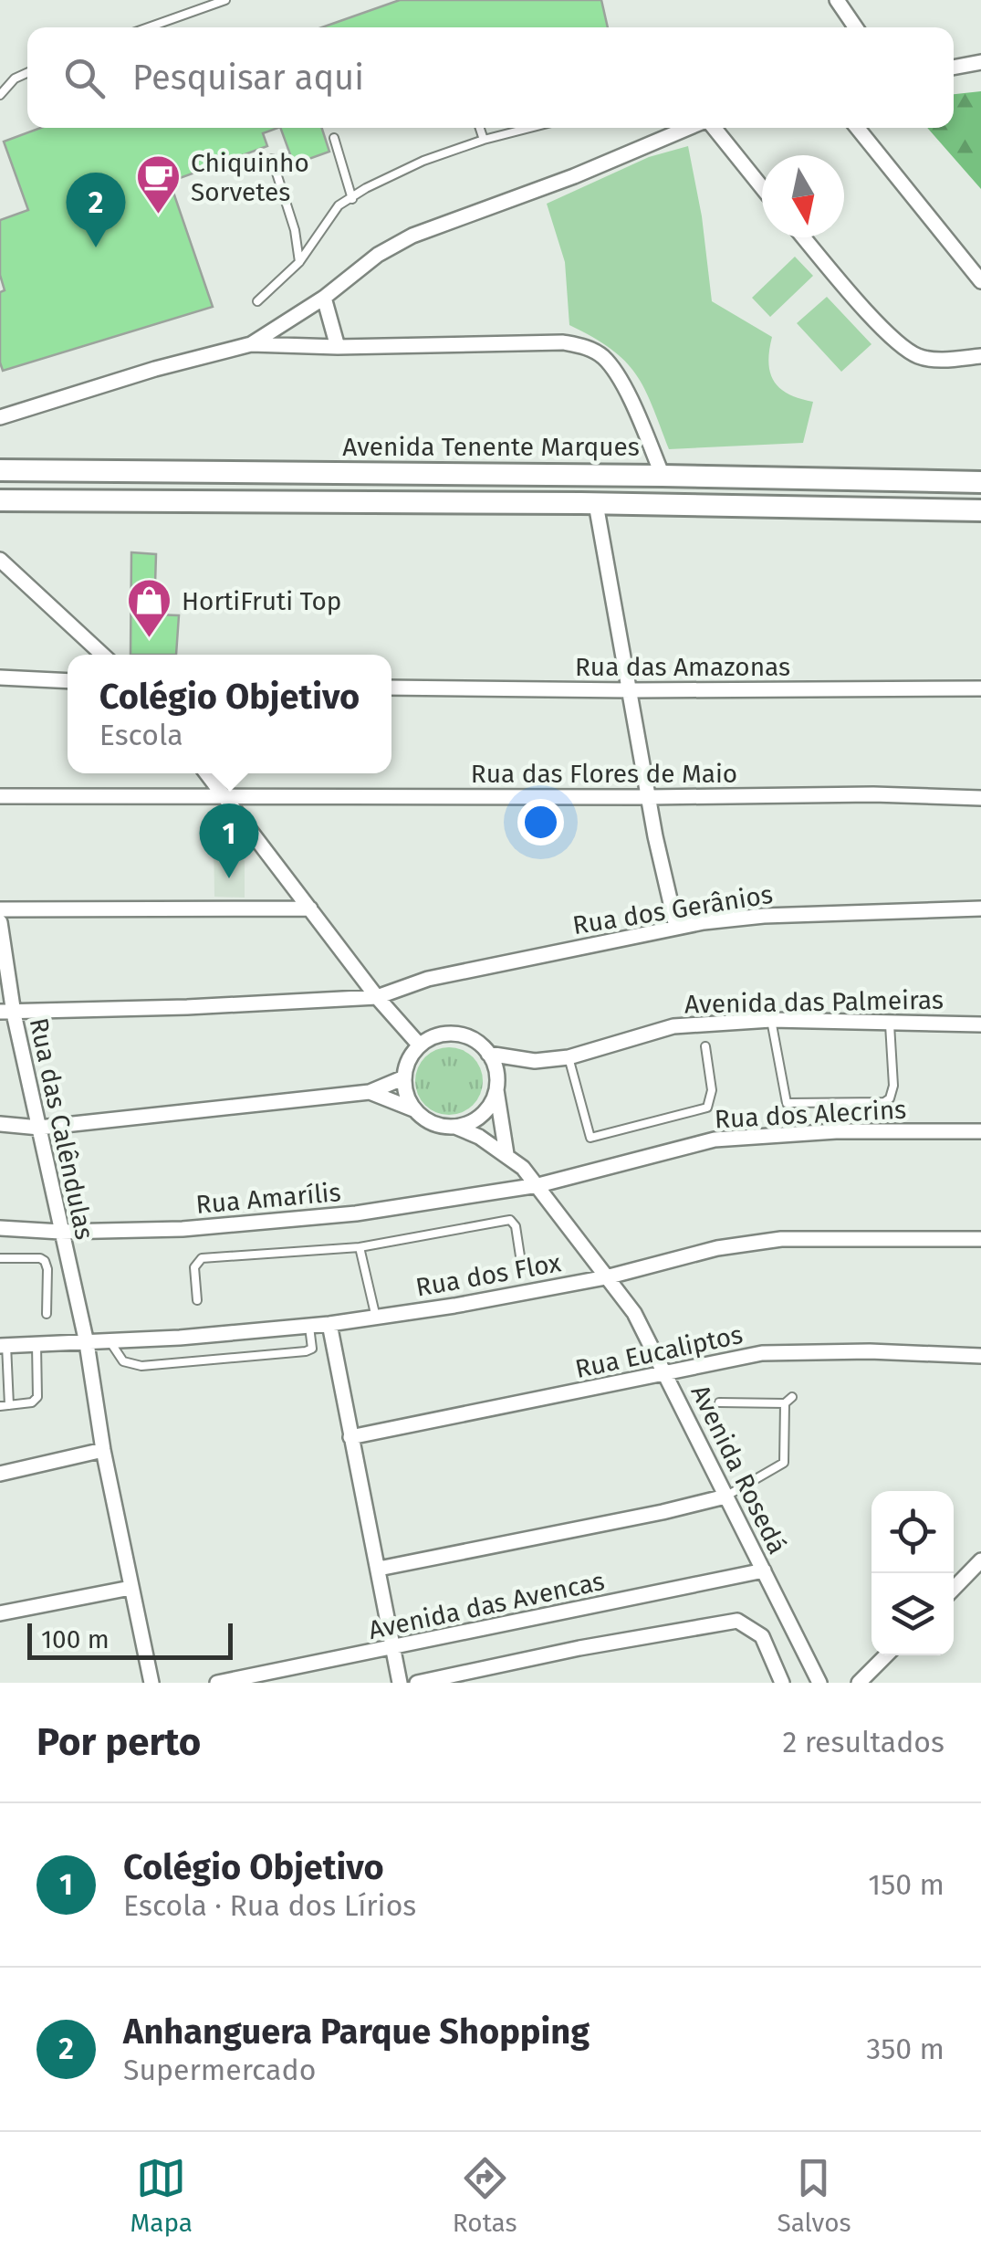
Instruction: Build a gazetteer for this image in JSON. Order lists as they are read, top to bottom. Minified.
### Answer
{"streets":{"main road":["Avenida Tenente Marques"],"street":["Rua das Amazonas","Rua das Flores de Maio","Rua dos Gerânios","Avenida das Palmeiras","Rua dos Alecrins","Rua das Calêndulas","Rua Amarílis","Rua dos Flox","Rua Eucaliptos","Avenida Rosedá","Avenida das Avencas"]},"crossings":[["Rua dos Gerânios","Rua das Calêndulas"],["Avenida das Palmeiras","Avenida Rosedá"],["Rua dos Alecrins","Rua Amarílis"],["Rua dos Alecrins","Avenida Rosedá"],["Rua das Calêndulas","Rua Amarílis"],["Rua das Calêndulas","Rua dos Flox"],["Rua Amarílis","Avenida Rosedá"],["Rua dos Flox","Avenida Rosedá"],["Rua Eucaliptos","Avenida Rosedá"],["Avenida Rosedá","Avenida das Avencas"]],"places":{"cafe":["Chiquinho Sorvetes"],"shop":["HortiFruti Top"]},"scale_bar":"100 m","north":"bottom","page":{"search":"Pesquisar aqui","pins":["2","1"],"popup":["Colégio Objetivo","Escola"],"scale":"100 m","heading":["Por perto","2 resultados"],"list":[{"mark":"1","name":"Colégio Objetivo","note":"Escola · Rua dos Lírios","value":"150 m"},{"mark":"2","name":"Anhanguera Parque Shopping","note":"Supermercado","value":"350 m"}],"nav":["Mapa","Rotas","Salvos"]}}
